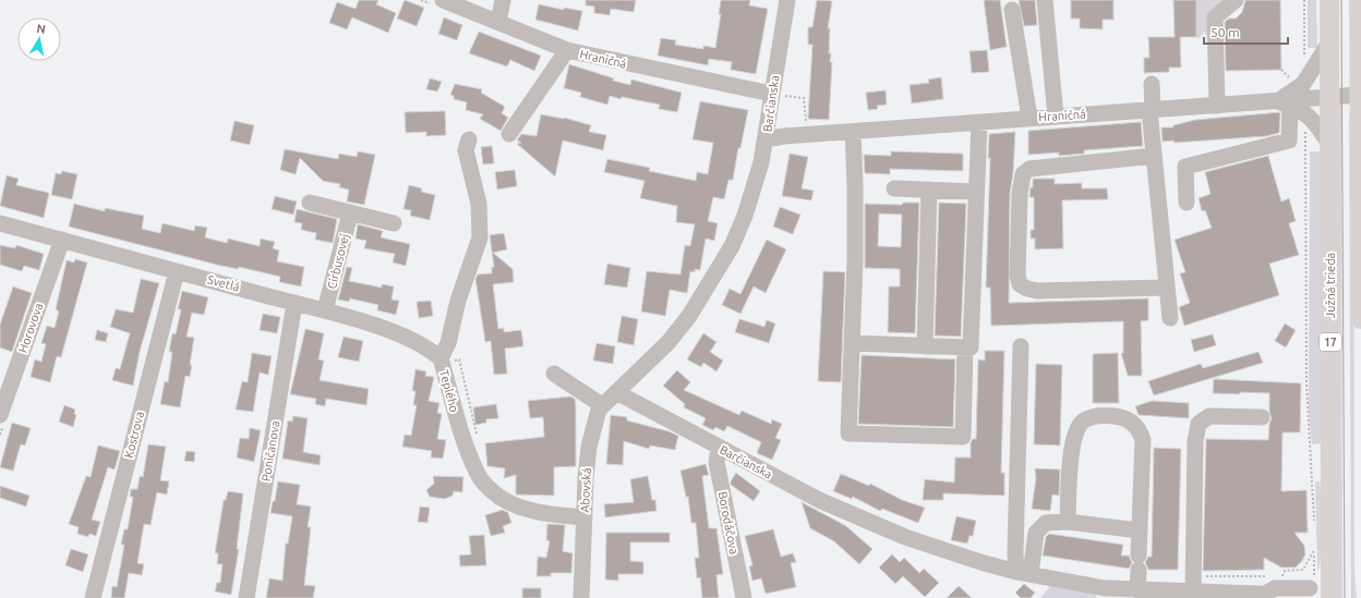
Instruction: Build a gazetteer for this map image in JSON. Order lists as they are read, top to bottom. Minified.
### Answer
{"streets":{"main road":["Južná trieda","17"],"street":["Hraničná","Barčianska","Cirbusovej","Svetlá","Horovova","Teplého","Kostrova","Poničanova","Abovská","Borodáčova"]},"crossings":[["Hraničná","Barčianska"],["Hraničná","Južná trieda"],["Barčianska","Abovská"],["Barčianska","Borodáčova"],["Cirbusovej","Svetlá"],["Svetlá","Horovova"],["Svetlá","Teplého"],["Svetlá","Kostrova"],["Svetlá","Poničanova"],["Teplého","Abovská"]],"scale_bar":"50 m","north":"top"}
